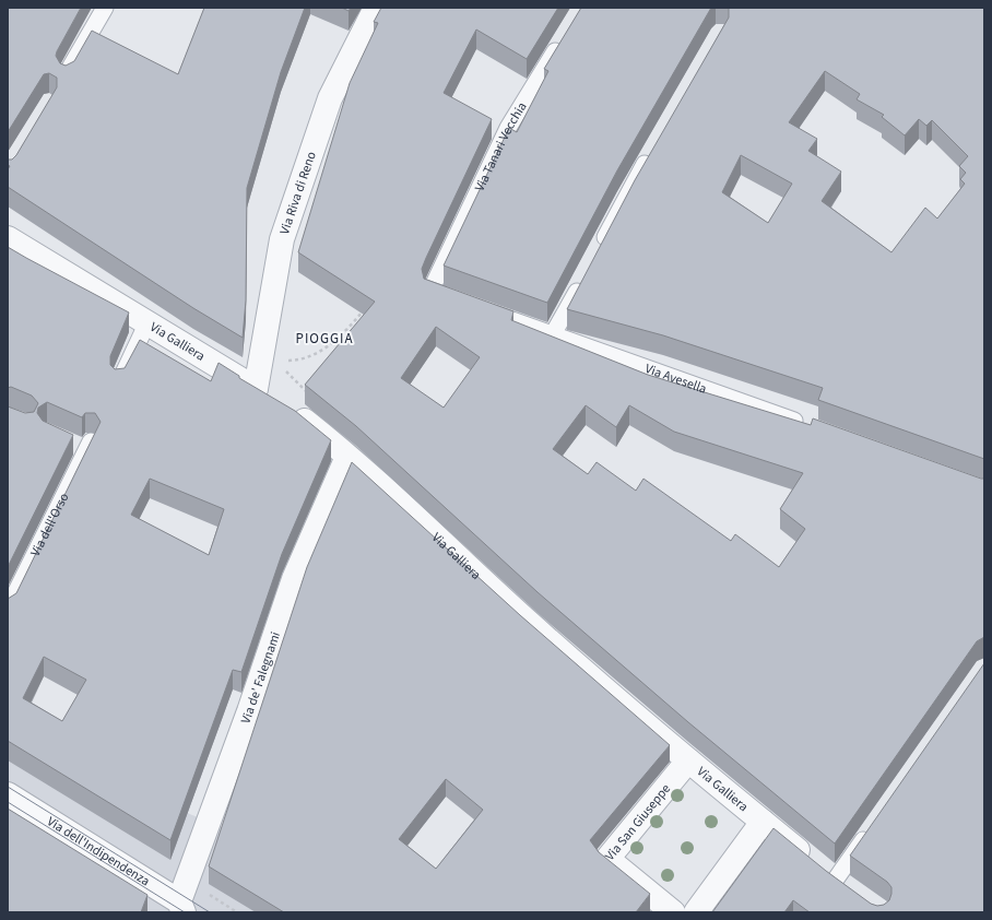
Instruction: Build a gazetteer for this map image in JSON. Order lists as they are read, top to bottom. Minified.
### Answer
{"streets":{"street":["Via Riva di Reno","Via Galliera","Via de' Falegnami","Via San Giuseppe","Via dell'Indipendenza"],"lane":["Via Tanari Vecchia","Via Avesella","Via dell'Orso"]},"crossings":[["Via Riva di Reno","Via Galliera"],["Via Galliera","Via de' Falegnami"],["Via Galliera","Via San Giuseppe"],["Via de' Falegnami","Via dell'Indipendenza"]],"districts":["PIOGGIA"]}
